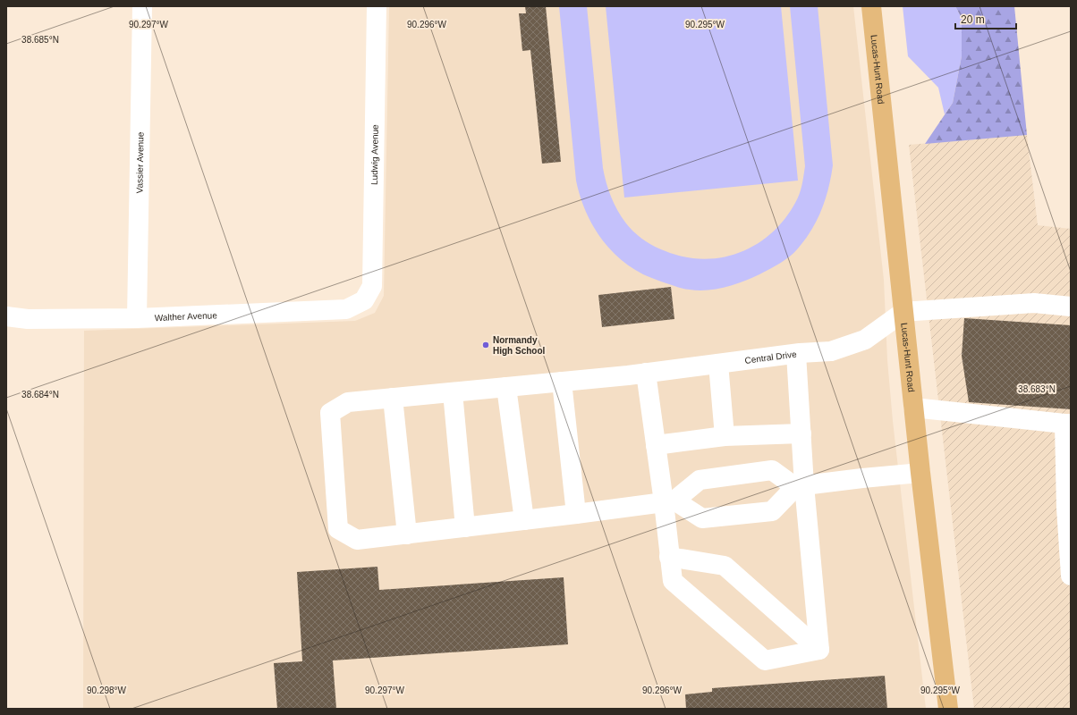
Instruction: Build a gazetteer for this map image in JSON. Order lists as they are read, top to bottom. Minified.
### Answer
{"streets":{"main road":["Lucas-Hunt Road"],"street":["Ludwig Avenue","Vassier Avenue","Walther Avenue","Central Drive"]},"crossings":[["Lucas-Hunt Road","Central Drive"],["Ludwig Avenue","Walther Avenue"],["Vassier Avenue","Walther Avenue"]],"places":["Normandy High School"],"scale_bar":"20 m","coordinates":["90.297°W","90.296°W","90.295°W","38.685°N","38.683°N","38.684°N","90.298°W"]}
